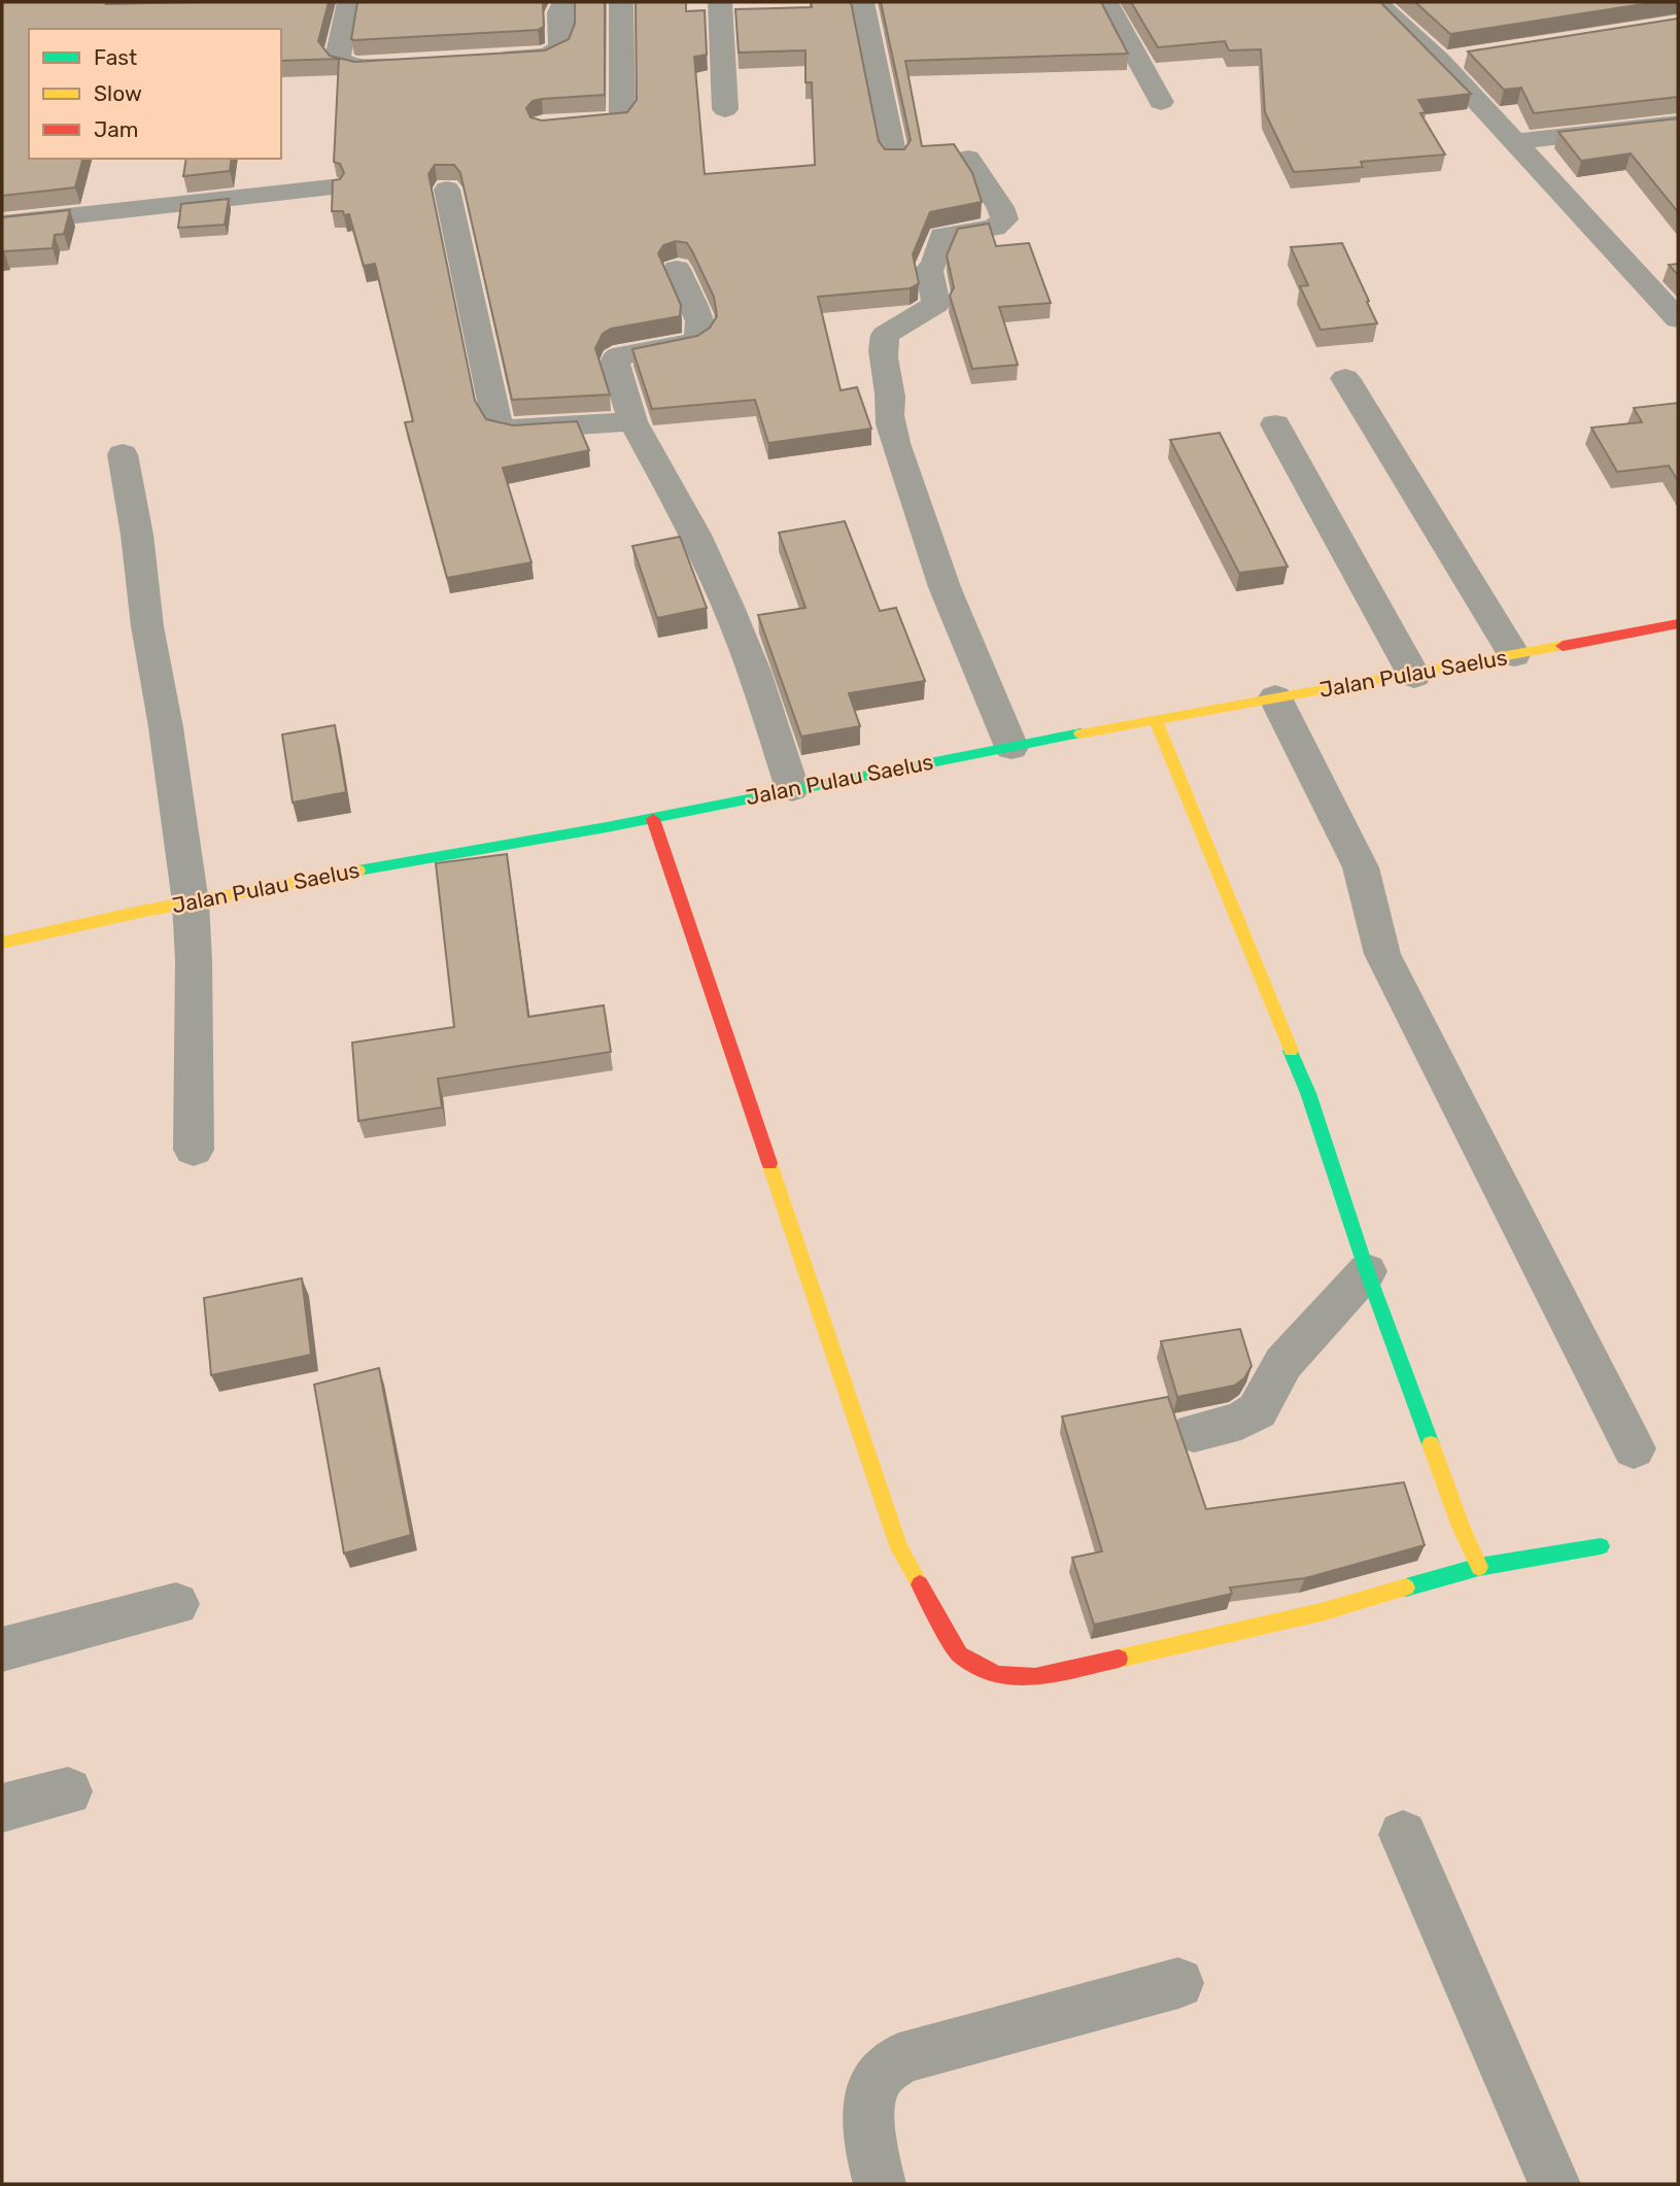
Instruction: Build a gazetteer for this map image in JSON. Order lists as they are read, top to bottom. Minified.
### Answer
{"streets":{"street":["Jalan Pulau Saelus"]},"legend":["Fast","Slow","Jam"]}
